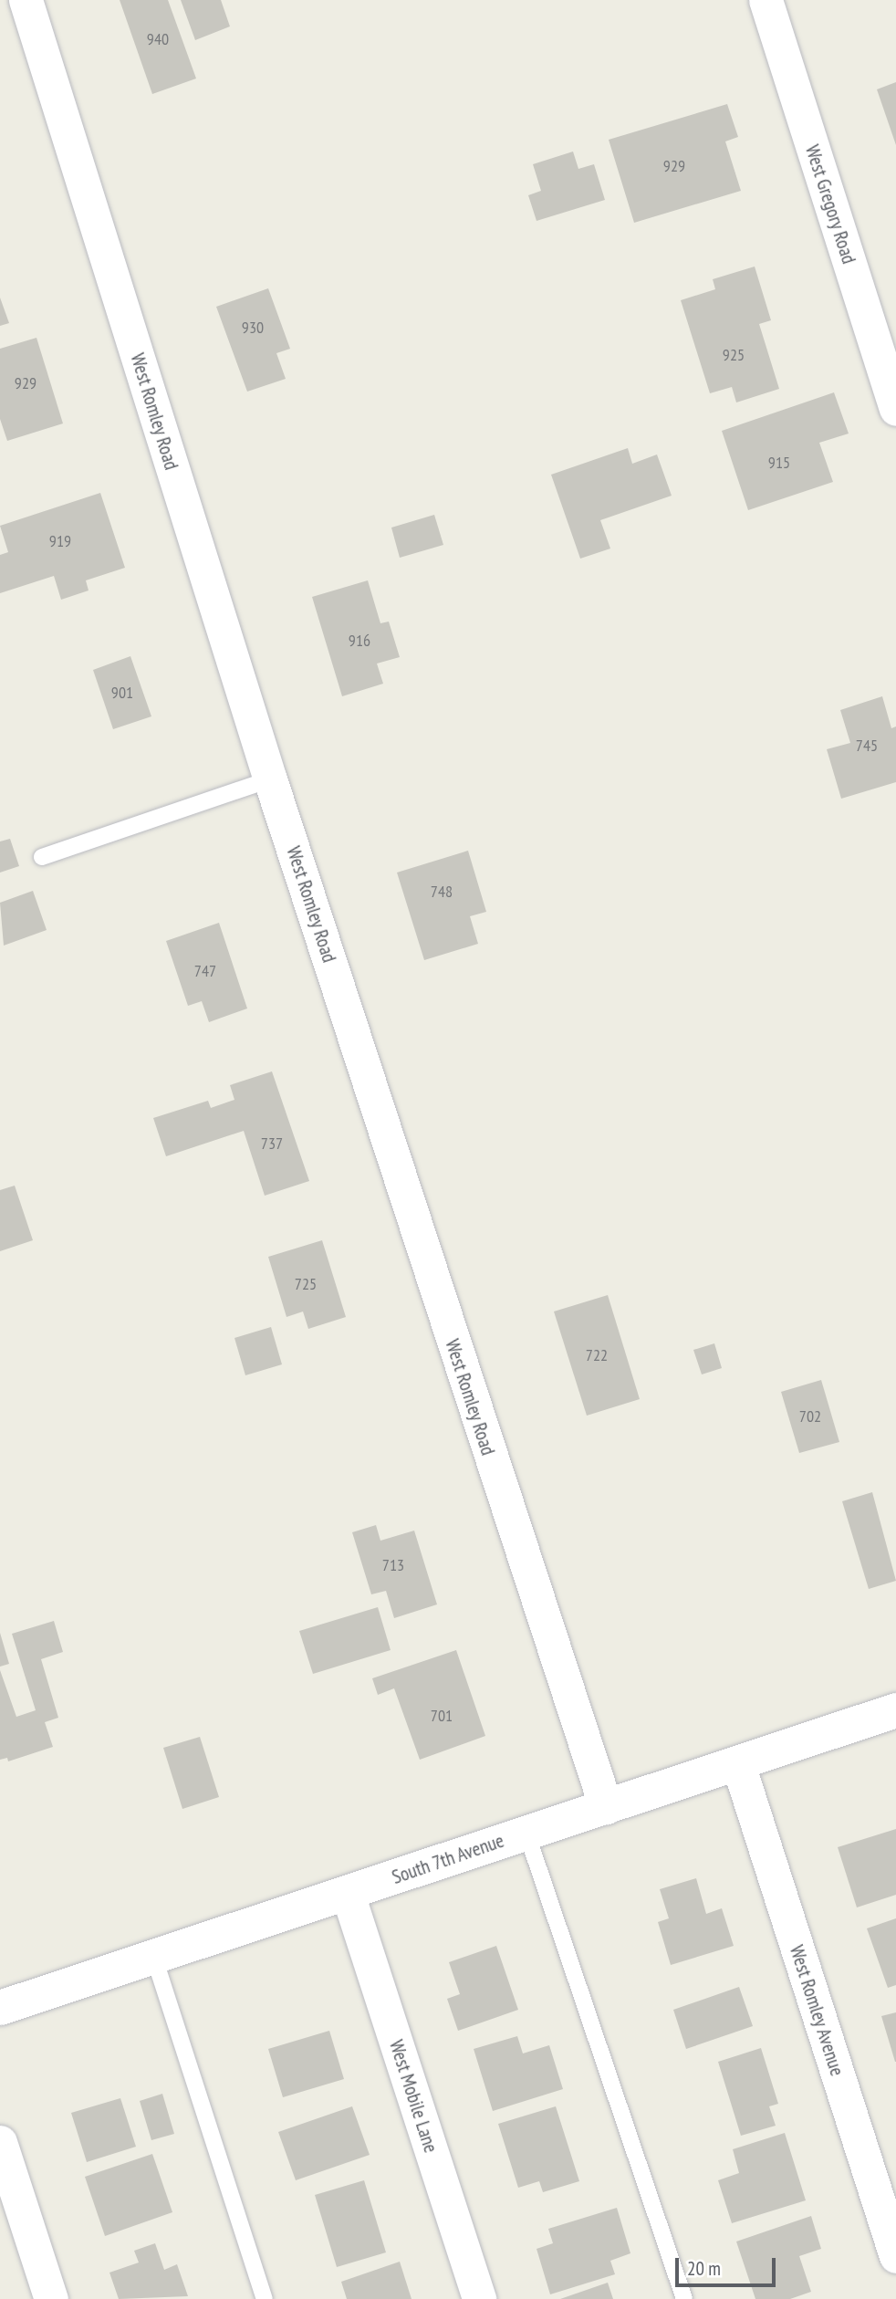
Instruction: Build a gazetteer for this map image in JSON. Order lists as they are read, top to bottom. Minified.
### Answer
{"streets":{"main road":["South 7th Avenue"],"street":["West Gregory Road","West Romley Road","West Romley Avenue","West Mobile Lane"]},"crossings":[["West Romley Road","South 7th Avenue"],["South 7th Avenue","West Romley Avenue"],["South 7th Avenue","West Mobile Lane"]],"house_numbers":["940","929","930","925","929","915","919","916","901","745","748","747","737","725","722","702","713","701"],"scale_bar":"20 m"}
